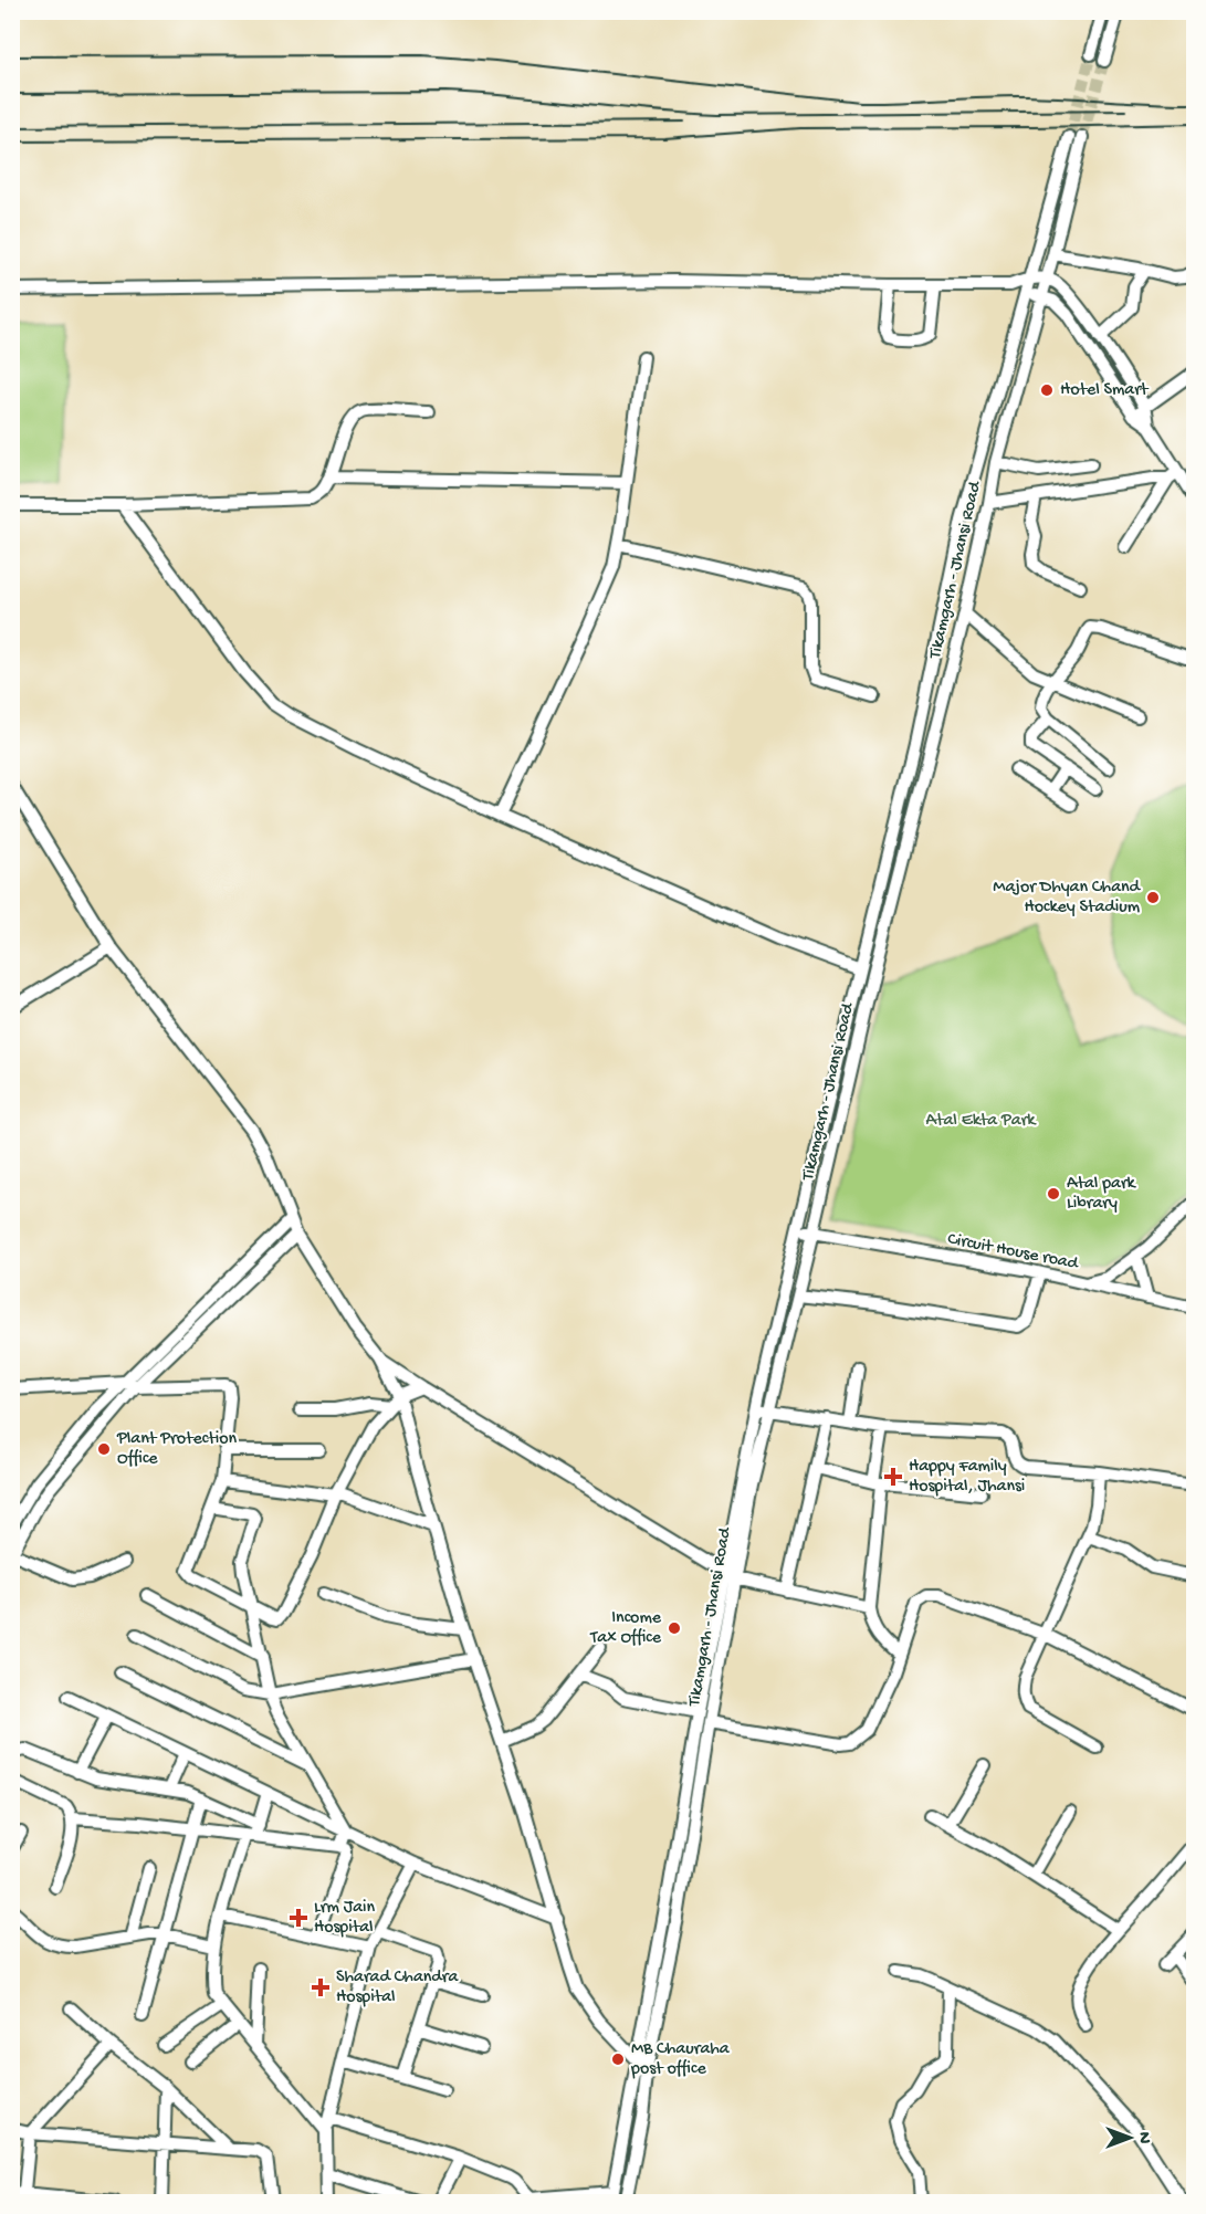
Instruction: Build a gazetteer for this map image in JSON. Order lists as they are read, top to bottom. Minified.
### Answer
{"streets":{"street":["Tikamgarh - Jhansi Road","Circuit House road"]},"crossings":[["Tikamgarh - Jhansi Road","Circuit House road"]],"parks":["Atal Ekta Park"],"places":{"other":["Hotel Smart","Major Dhyan Chand Hockey Stadium","Atal park Library","Plant Protection Office","Income Tax Office","MB Chauraha post office"],"health":["Happy Family Hospital, Jhansi","Lrm Jain Hospital","Sharad Chandra Hospital"]},"north":"right"}
